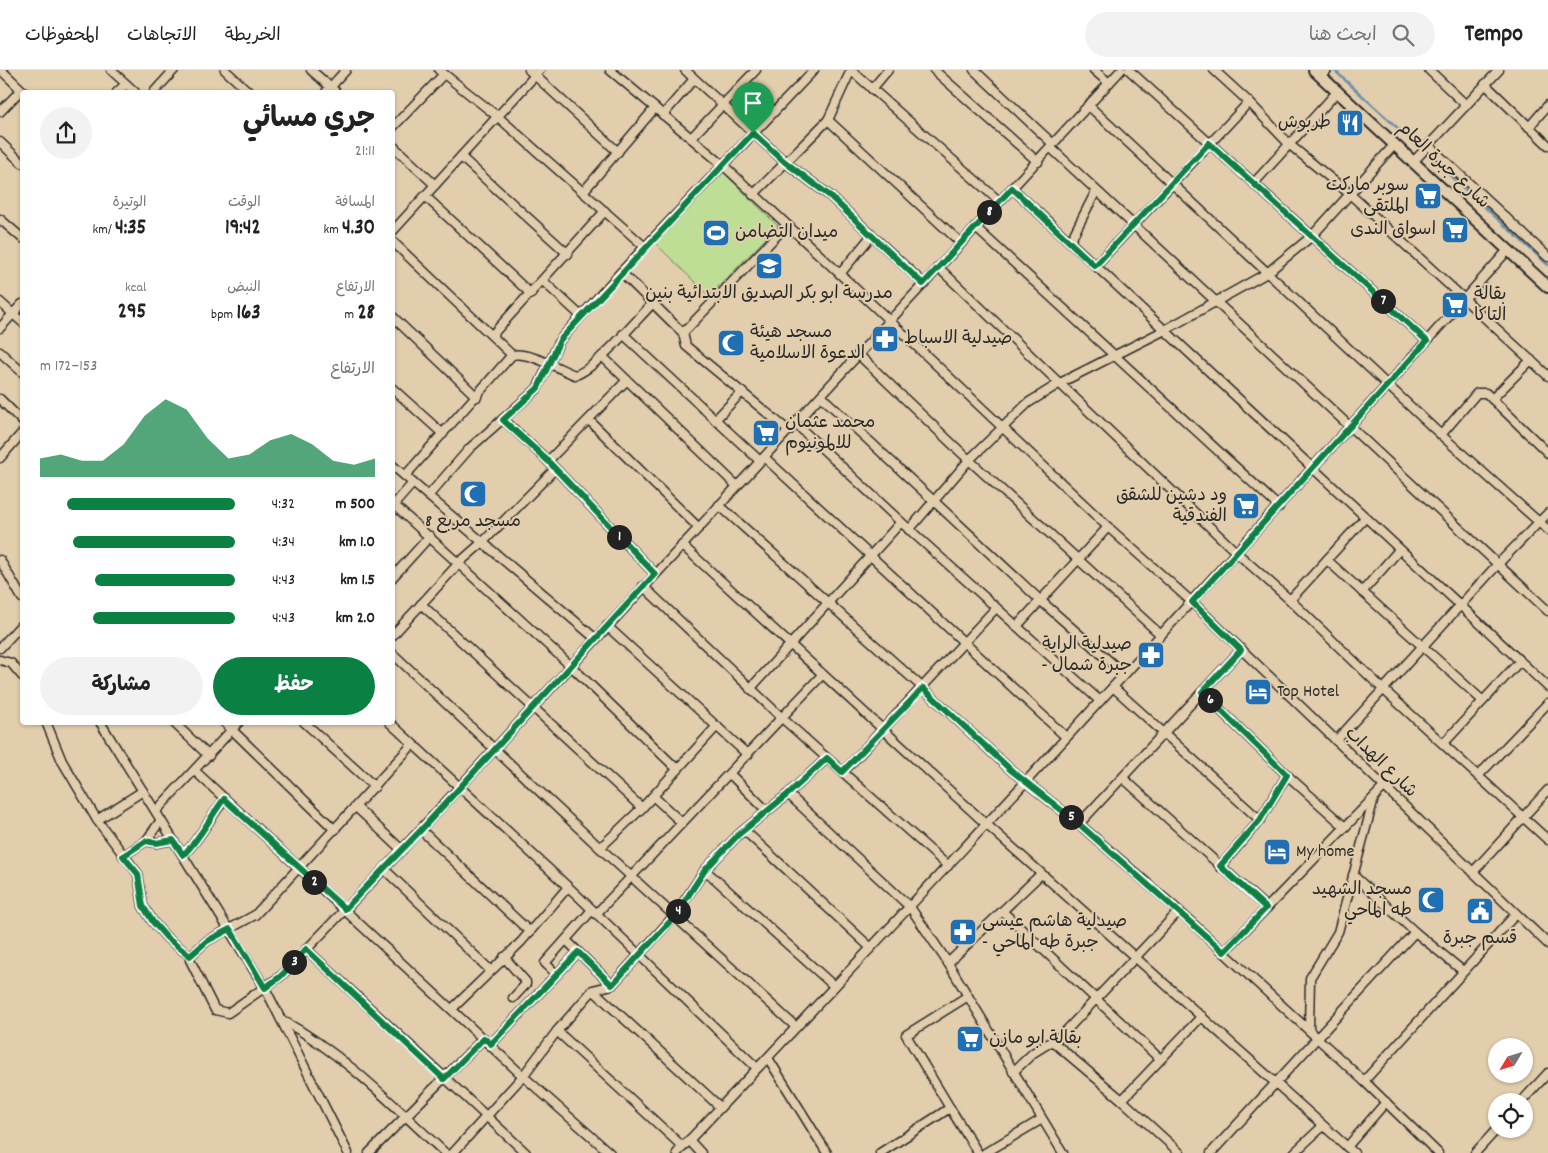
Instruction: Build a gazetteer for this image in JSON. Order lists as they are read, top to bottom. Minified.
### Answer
{"streets":{"main road":["شارع جبرة العام"],"street":["شارع الهداب"]},"places":{"restaurant":["طربوش"],"supermarket":["سوبر ماركت الملتقى","اسواق الندى","بقالة التاكا","محمد عثمان للالمونيوم","ود دشين للشقق الفندقية","بقالة ابو مازن"],"sports":["ميدان التضامن"],"school or university":["مدرسة ابو بكر الصديق الابتدائية بنين"],"pharmacy":["صيدلية الاسباط","صيدلية الراية - جبرة شمال","صيدلية هاشم عيسى - جبرة طه الماحي"],"mosque":["مسجد هيئة الدعوة الاسلامية","مسجد مربع 8","مسجد الشهيد طه الماحي"],"hotel":["Top Hotel","My home"],"public building":["قسم جبرة"]},"north":"bottom left","page":{"header":"Tempo","search":"ابحث هنا","nav":["الخريطة","الاتجاهات","المحفوظات"],"heading":["جري مسائي","21:11"],"stats":[["المسافة","4.30 km"],["الوقت","19:42"],["الوتيرة","4:35 /km"],["الارتفاع","28 m"],["النبض","163 bpm"],["kcal","295"]],"pins":["8","7","1","6","5","2","4","3"],"chart":["الارتفاع","153–172 m"],"list":[{"name":"500 m","note":"4:32"},{"name":"1.0 km","note":"4:34"},{"name":"1.5 km","note":"4:43"},{"name":"2.0 km","note":"4:43"}],"buttons":["حفظ","مشاركة"]}}
